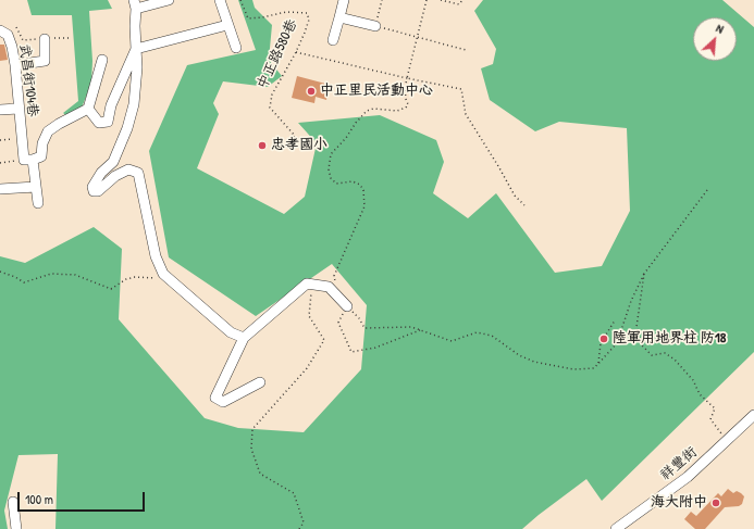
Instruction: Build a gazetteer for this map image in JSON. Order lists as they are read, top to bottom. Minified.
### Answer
{"streets":{"street":["武昌街104巷","祥豐街"],"path":["中正路580巷"]},"places":["中正里民活動中心","忠孝國小","陸軍用地界柱 防18","海大附中"],"scale_bar":"100 m","north":"top right"}
